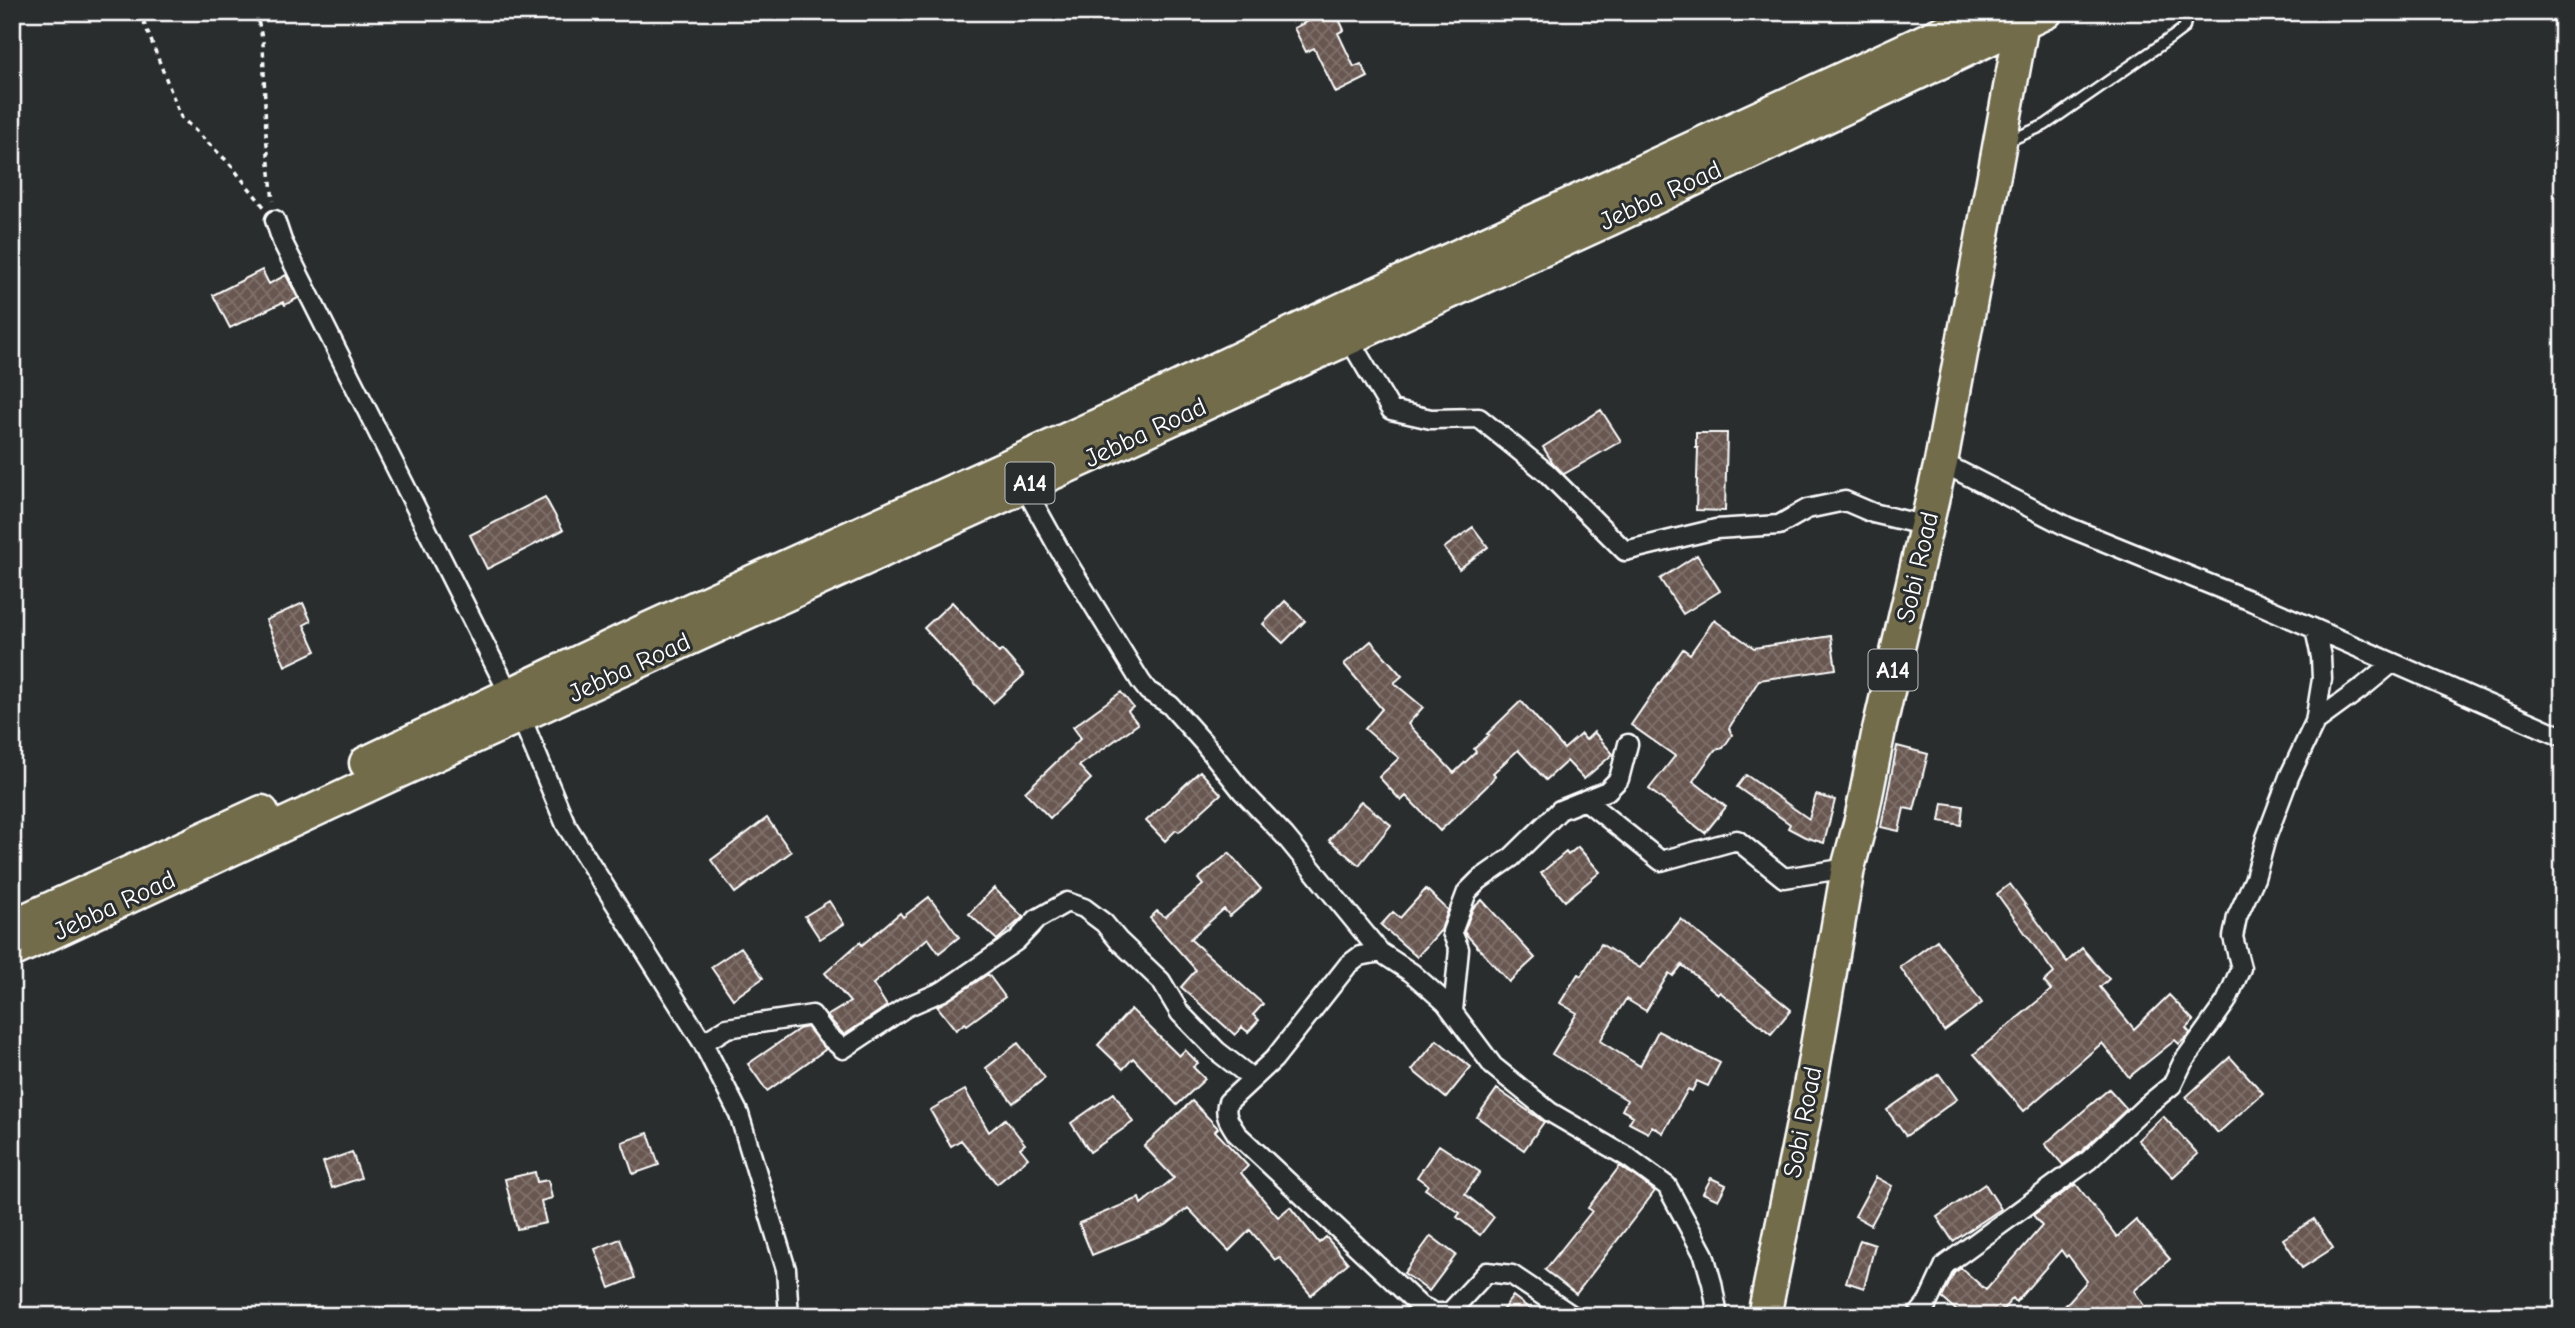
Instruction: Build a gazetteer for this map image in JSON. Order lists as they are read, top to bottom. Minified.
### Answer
{"streets":{"highway":["Jebba Road","A14","Sobi Road"]},"crossings":[["Jebba Road","A14"],["Jebba Road","Sobi Road"]]}
